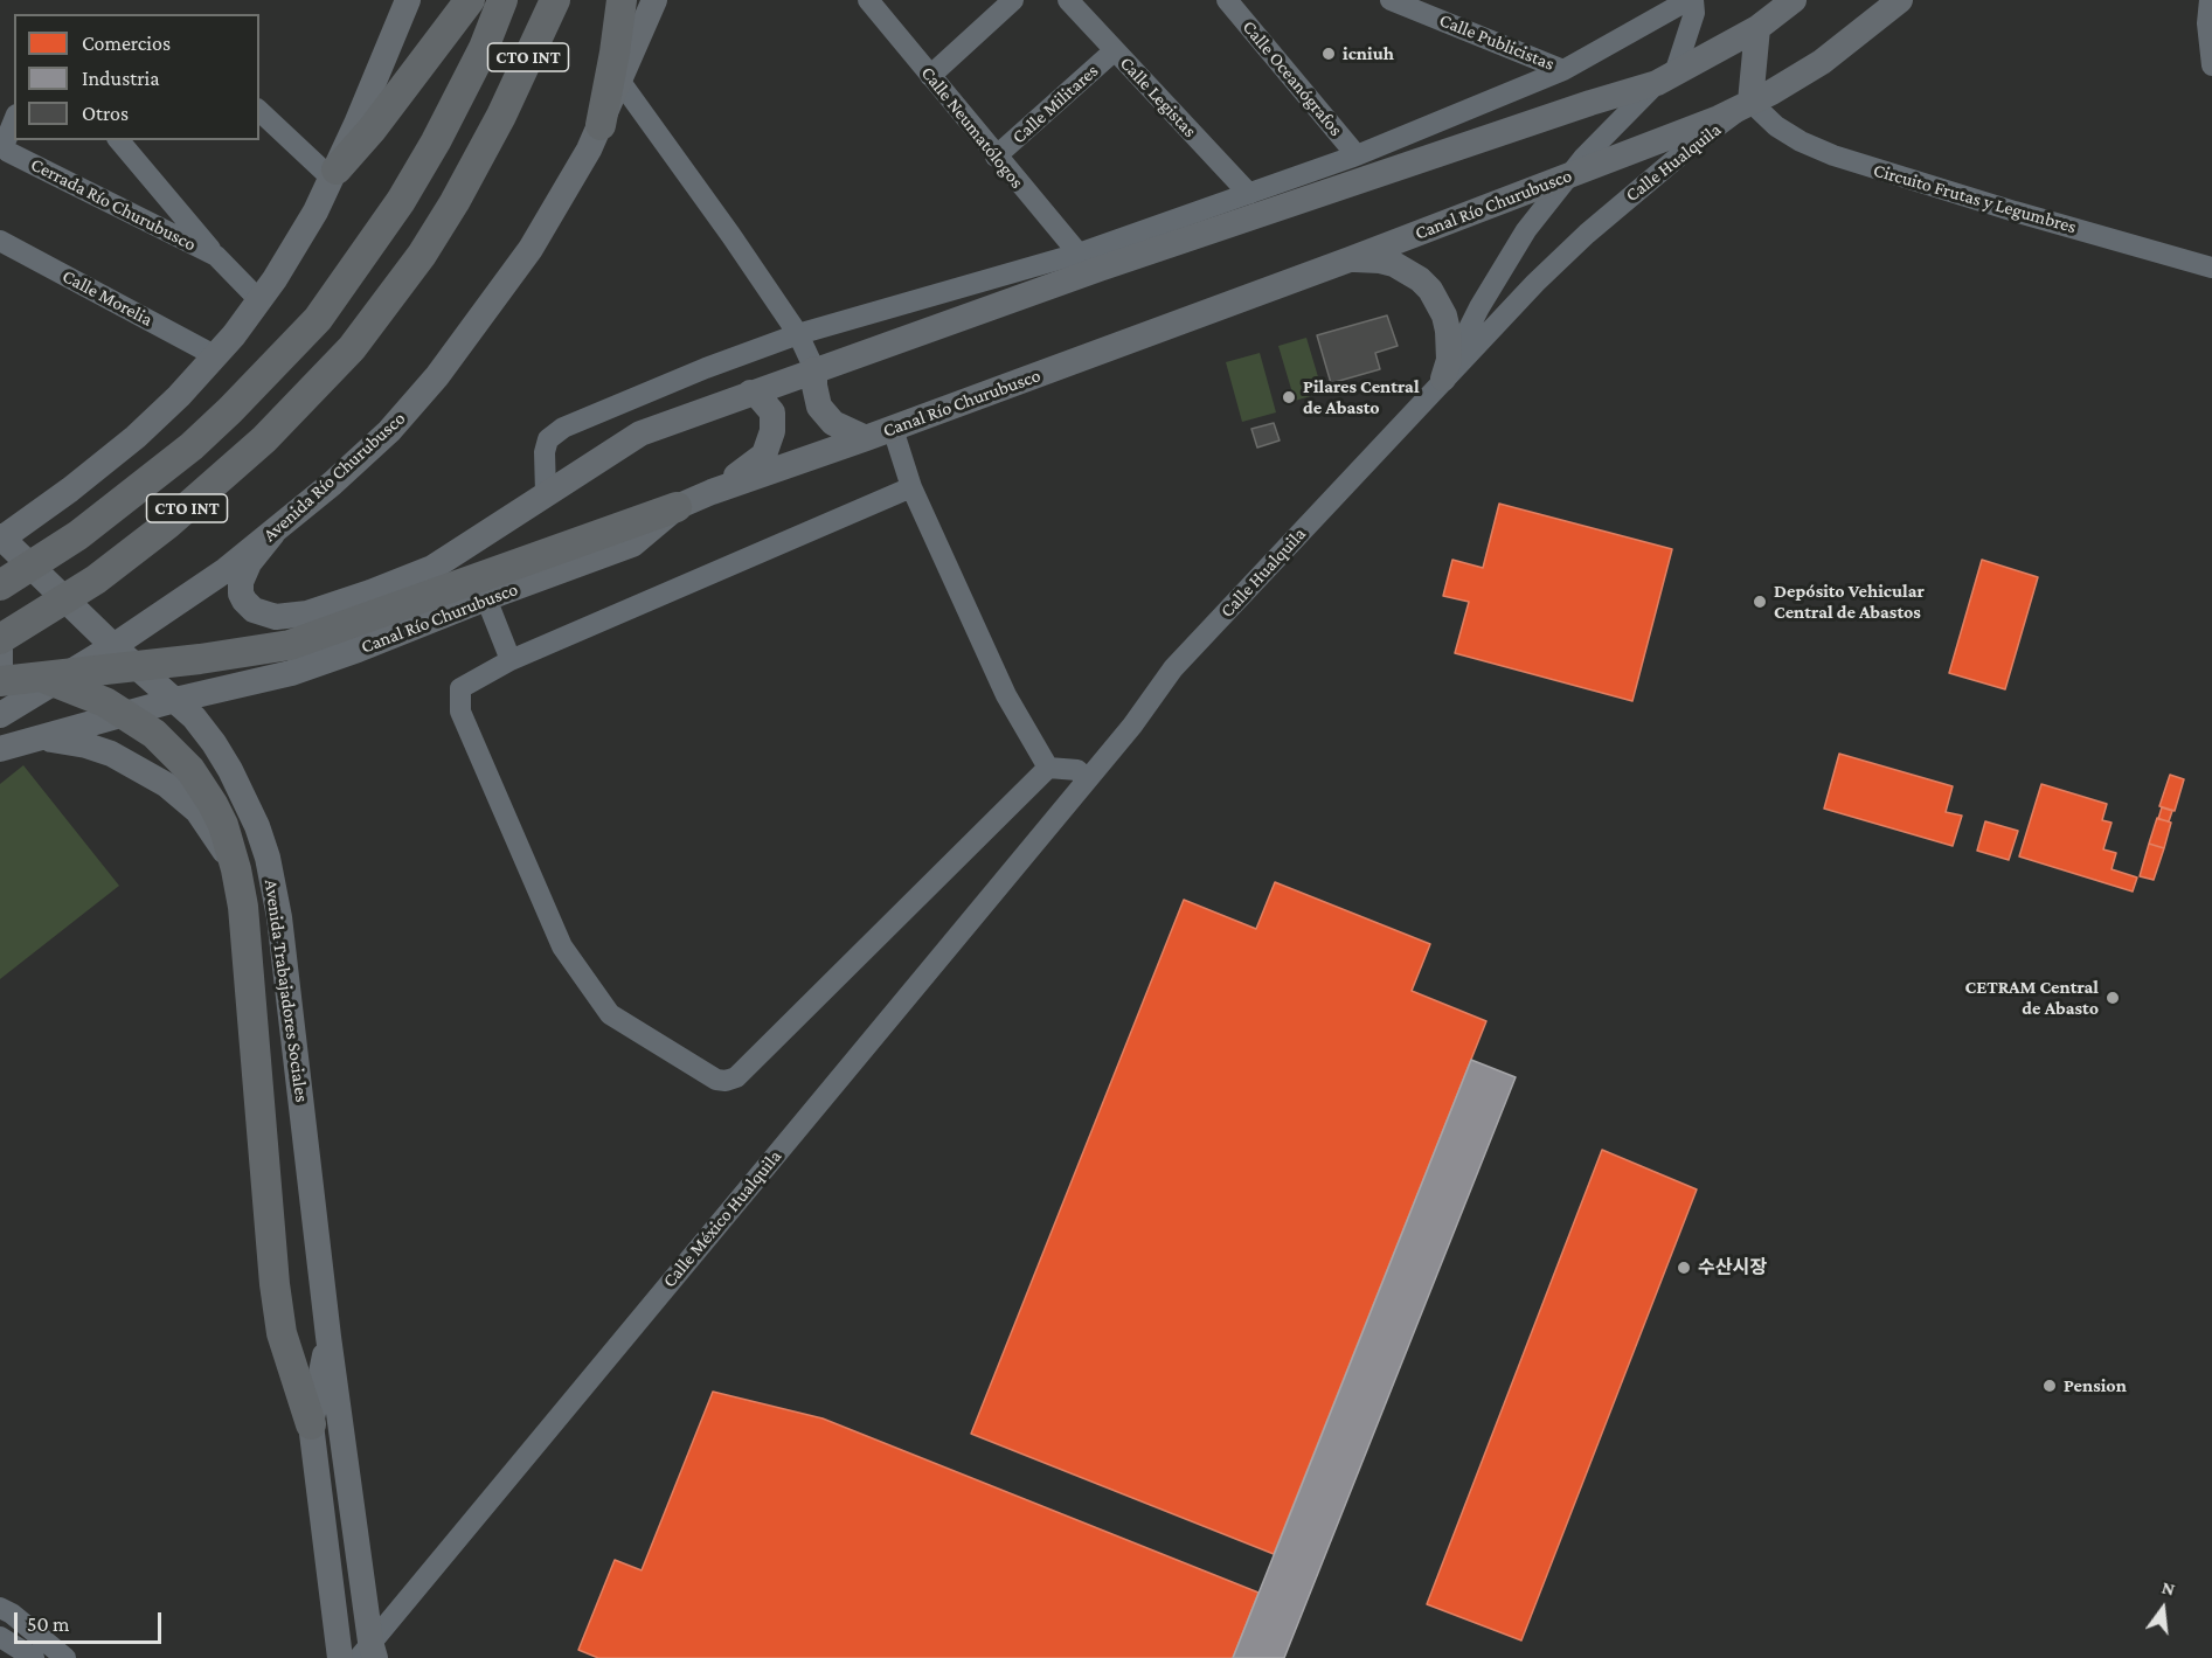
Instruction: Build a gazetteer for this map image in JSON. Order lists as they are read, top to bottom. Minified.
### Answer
{"streets":{"highway":["CTO INT"],"main road":["Canal Río Churubusco","Avenida Río Churubusco","Avenida Trabajadores Sociales"],"street":["Calle Publicistas","Calle Oceanógrafos","Calle Legistas","Calle Militares","Calle Neumatólogos","Calle Hualquila","Circuito Frutas y Legumbres","Cerrada Río Churubusco","Calle Morelia","Calle México Hualquila"]},"crossings":[["Calle Legistas","Calle Militares"],["Calle Militares","Calle Neumatólogos"],["Calle Hualquila","Circuito Frutas y Legumbres"],["Calle Hualquila","Canal Río Churubusco"],["Calle Hualquila","Calle México Hualquila"],["Circuito Frutas y Legumbres","Canal Río Churubusco"],["Canal Río Churubusco","Avenida Trabajadores Sociales"],["Avenida Río Churubusco","Avenida Trabajadores Sociales"],["Avenida Trabajadores Sociales","Calle México Hualquila"]],"places":["icniuh","Pilares Central de Abasto","Depósito Vehicular Central de Abastos","CETRAM Central de Abasto","수산시장","Pension"],"legend":["Comercios","Industria","Otros"],"scale_bar":"50 m","north":"top"}
